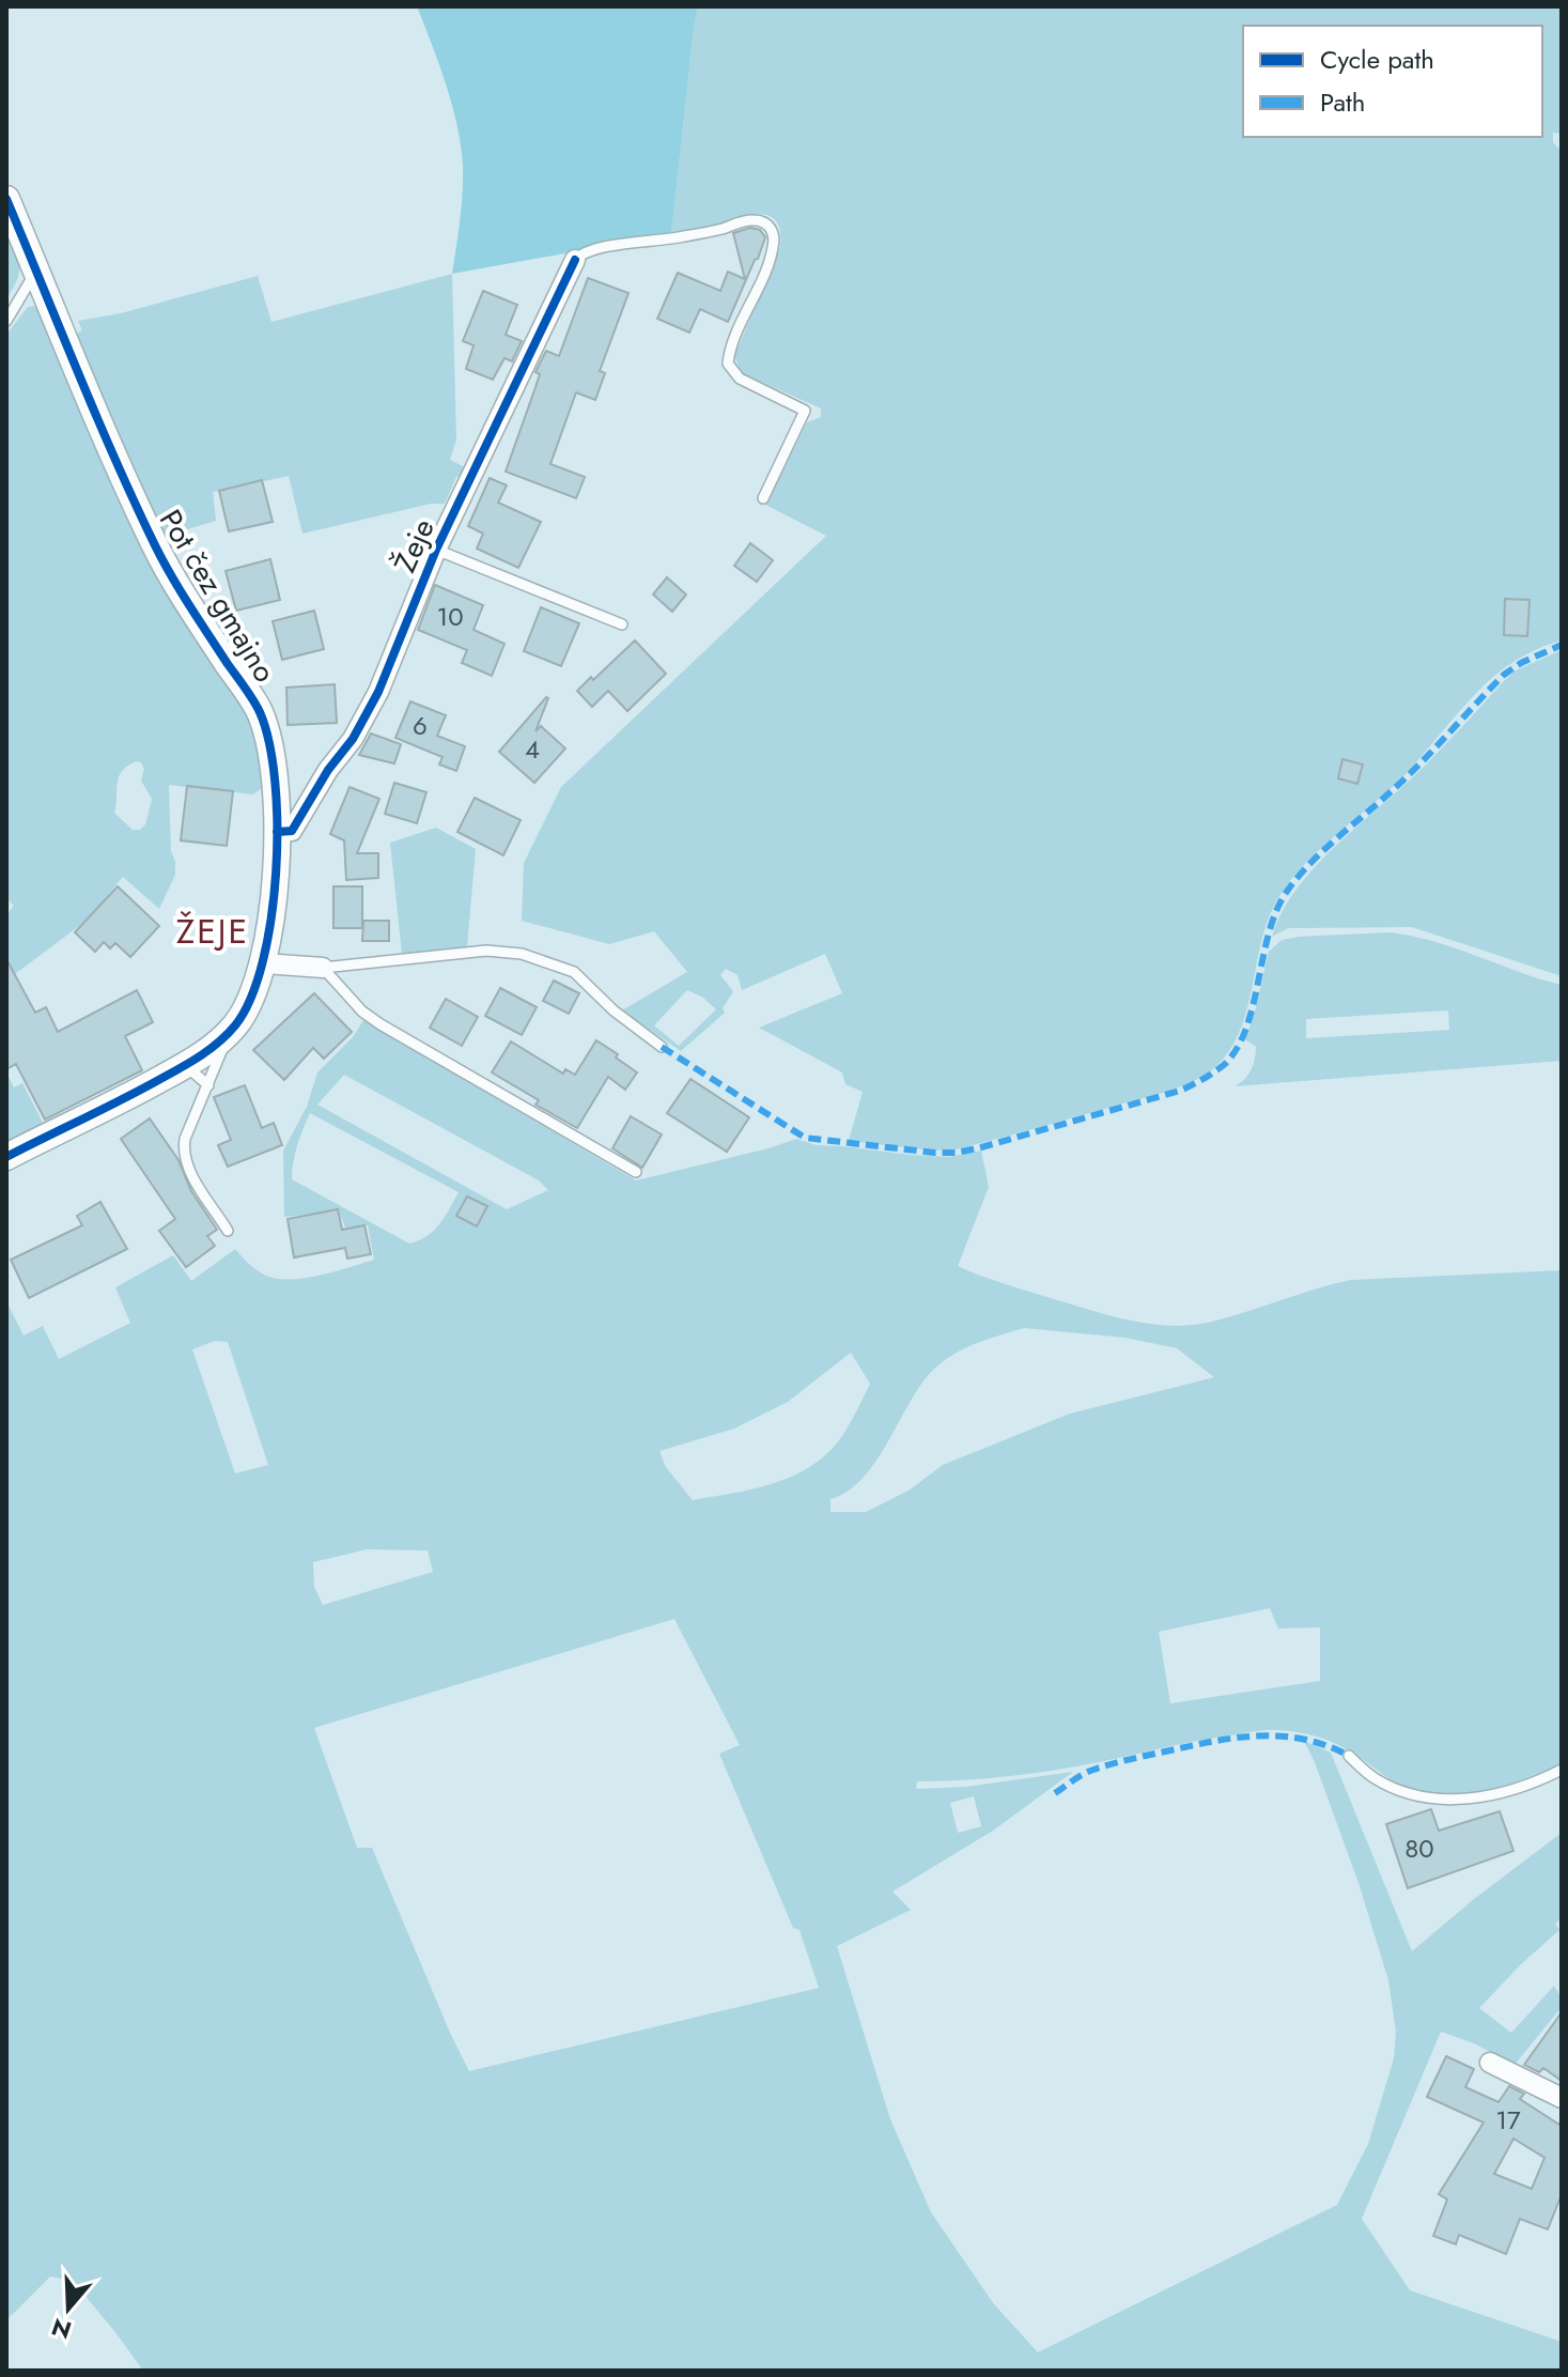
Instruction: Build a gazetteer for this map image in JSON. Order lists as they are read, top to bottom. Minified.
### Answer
{"streets":{"street":["Žeje","Pot čez gmajno"]},"crossings":[["Žeje","Pot čez gmajno"]],"districts":["ŽEJE"],"house_numbers":["10","6","4","80","17"],"legend":["Cycle path","Path"],"north":"bottom"}
